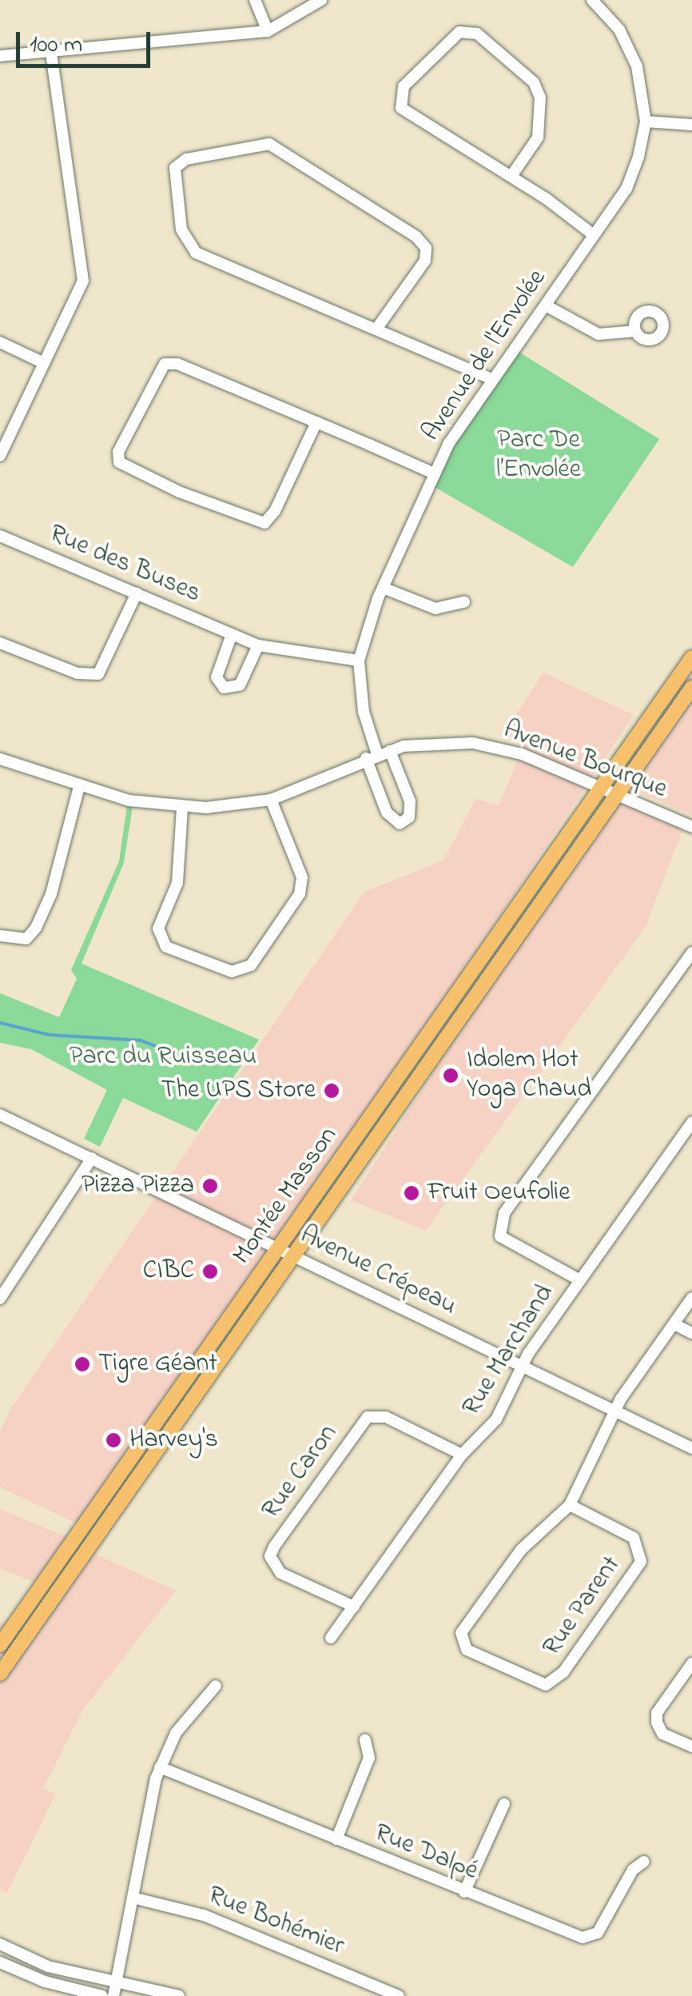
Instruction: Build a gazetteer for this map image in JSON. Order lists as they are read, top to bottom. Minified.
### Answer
{"streets":{"main road":["Montée Masson"],"street":["Avenue de l'Envolée","Rue des Buses","Avenue Bourque","Avenue Crépeau","Rue Marchand","Rue Caron","Rue Parent","Rue Dalpé","Rue Bohémier"]},"crossings":[["Avenue de l'Envolée","Rue des Buses"],["Avenue de l'Envolée","Avenue Bourque"],["Avenue Bourque","Montée Masson"],["Montée Masson","Avenue Crépeau"],["Avenue Crépeau","Rue Marchand"],["Avenue Crépeau","Rue Parent"],["Rue Marchand","Rue Caron"]],"parks":["Parc De l’Envolée","Parc du Ruisseau"],"places":["Idolem Hot Yoga Chaud","The UPS Store","Pizza Pizza","Fruit Oeufolie","CIBC","Tigre Géant","Harvey's"],"scale_bar":"100 m"}
